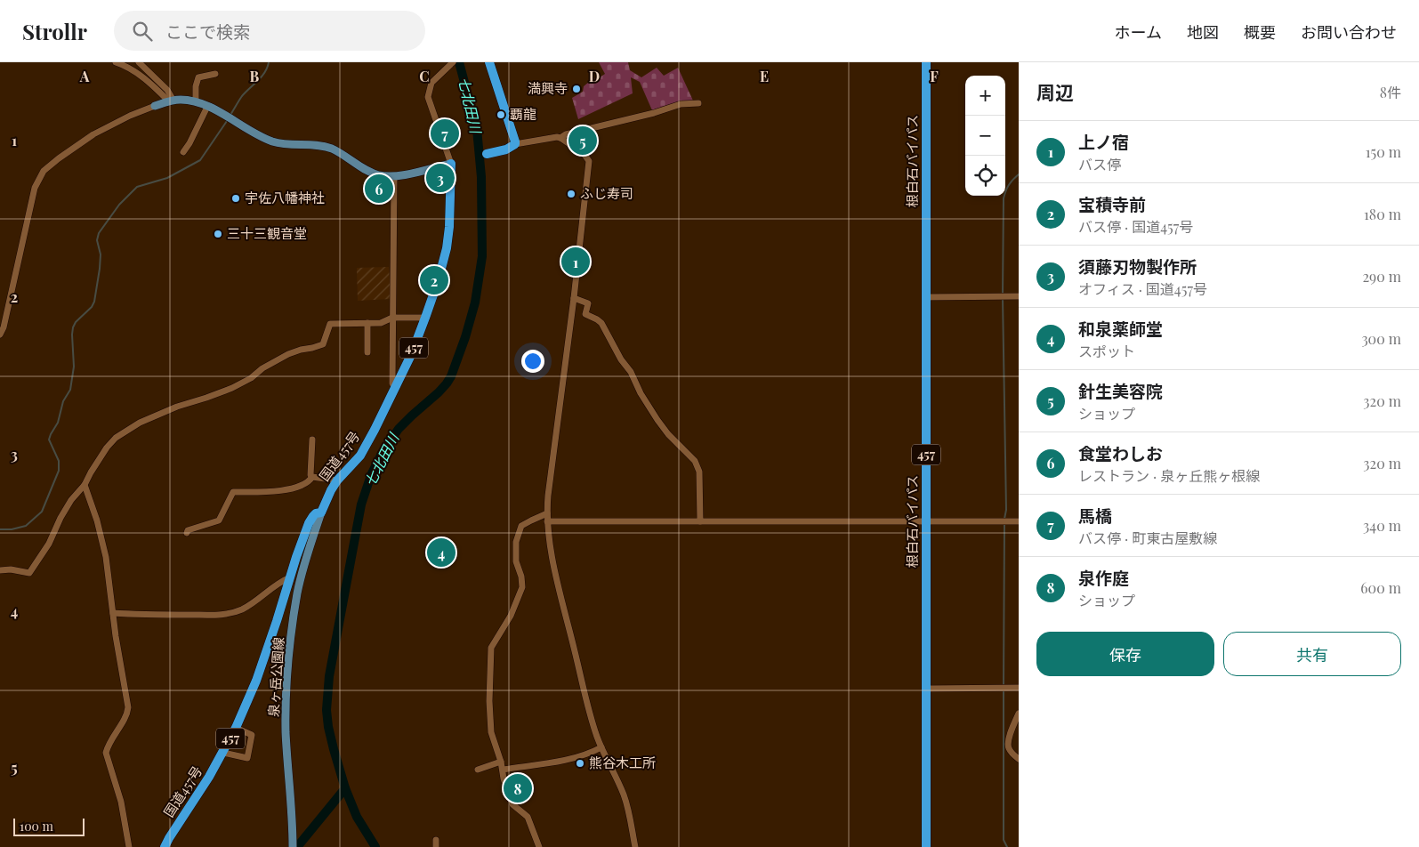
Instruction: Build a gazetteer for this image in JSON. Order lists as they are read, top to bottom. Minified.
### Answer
{"streets":{"highway":["根白石バイパス","457","国道457号"],"main road":["泉ヶ岳公園線"]},"crossings":[["国道457号","泉ヶ岳公園線"]],"water":["七北田川"],"places":["満興寺","覇龍","ふじ寿司","宇佐八幡神社","三十三観音堂","熊谷木工所"],"scale_bar":"100 m","page":{"header":"Strollr","search":"ここで検索","nav":["ホーム","地図","概要","お問い合わせ"],"heading":["周辺","8件"],"map_buttons":["+","−"],"pins":["7","5","3","6","1","2","4","8"],"list":[{"mark":"1","name":"上ノ宿","note":"バス停","value":"150 m"},{"mark":"2","name":"宝積寺前","note":"バス停 · 国道457号","value":"180 m"},{"mark":"3","name":"須藤刃物製作所","note":"オフィス · 国道457号","value":"290 m"},{"mark":"4","name":"和泉薬師堂","note":"スポット","value":"300 m"},{"mark":"5","name":"針生美容院","note":"ショップ","value":"320 m"},{"mark":"6","name":"食堂わしお","note":"レストラン · 泉ヶ丘熊ヶ根線","value":"320 m"},{"mark":"7","name":"馬橋","note":"バス停 · 町東古屋敷線","value":"340 m"},{"mark":"8","name":"泉作庭","note":"ショップ","value":"600 m"}],"buttons":["保存","共有"],"scale":"100 m"},"grid":{"columns":["A","B","C","D","E","F"],"rows":["1","2","3","4","5"]}}
